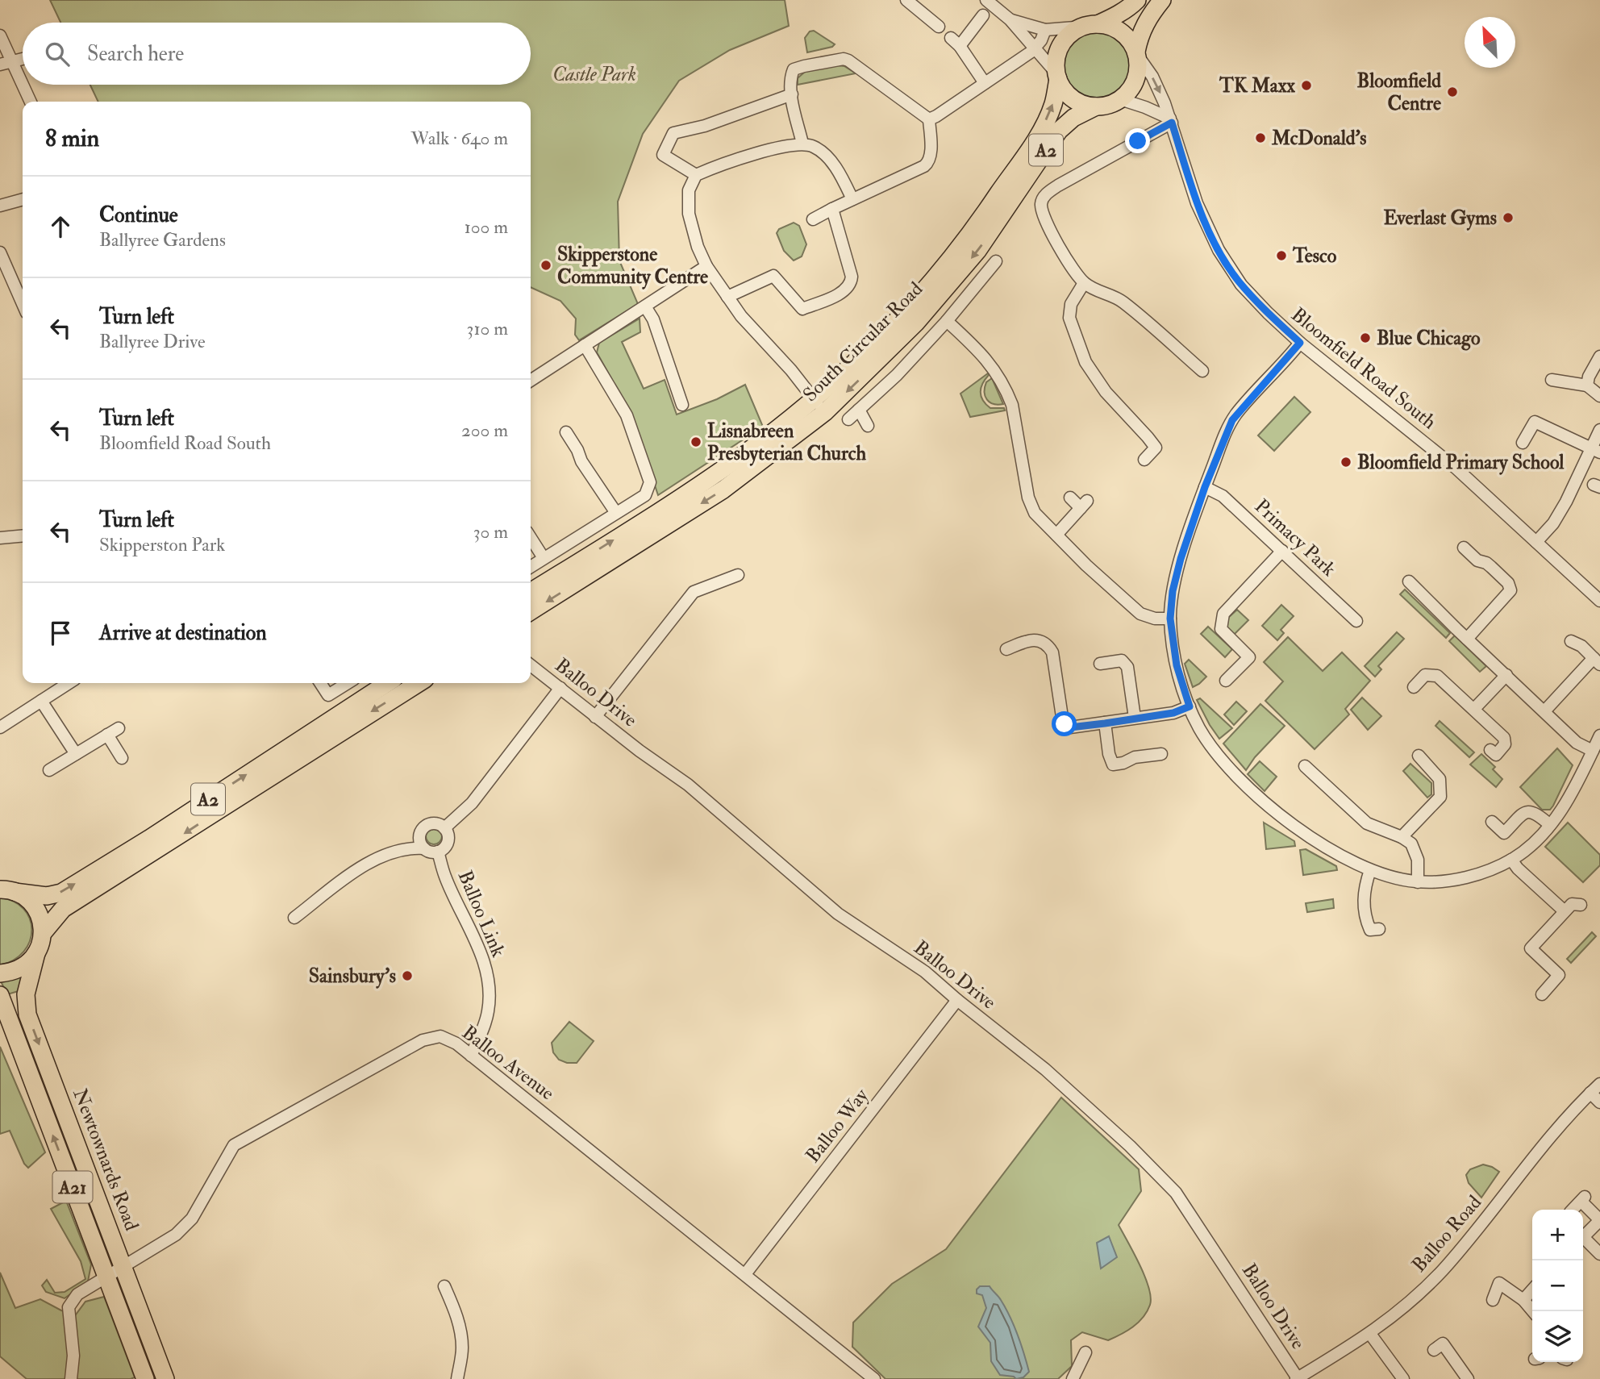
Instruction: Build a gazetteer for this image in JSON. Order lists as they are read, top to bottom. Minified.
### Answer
{"streets":{"highway":["A2","South Circular Road","Newtownards Road","A21"],"street":["Bloomfield Road South","Primacy Park","Balloo Drive","Balloo Link","Balloo Avenue","Balloo Way","Balloo Road"]},"crossings":[["A2","South Circular Road"],["A2","Bloomfield Road South"],["A2","Newtownards Road"],["South Circular Road","Bloomfield Road South"],["Balloo Drive","Balloo Way"],["Balloo Drive","Balloo Road"],["Balloo Link","Balloo Avenue"],["Balloo Avenue","Balloo Way"],["Balloo Avenue","Newtownards Road"]],"parks":["Castle Park"],"places":["TK Maxx","Bloomfield Centre","McDonald's","Everlast Gyms","Tesco","Skipperstone Community Centre","Blue Chicago","Lisnabreen Presbyterian Church","Bloomfield Primary School","Sainsbury's"],"north":"top left","page":{"search":"Search here","heading":["8 min","Walk · 640 m"],"list":[["Continue","Ballyree Gardens","100 m"],["Turn left","Ballyree Drive","310 m"],["Turn left","Bloomfield Road South","200 m"],["Turn left","Skipperston Park","30 m"],"Arrive at destination"],"map_buttons":["+","−"]}}
